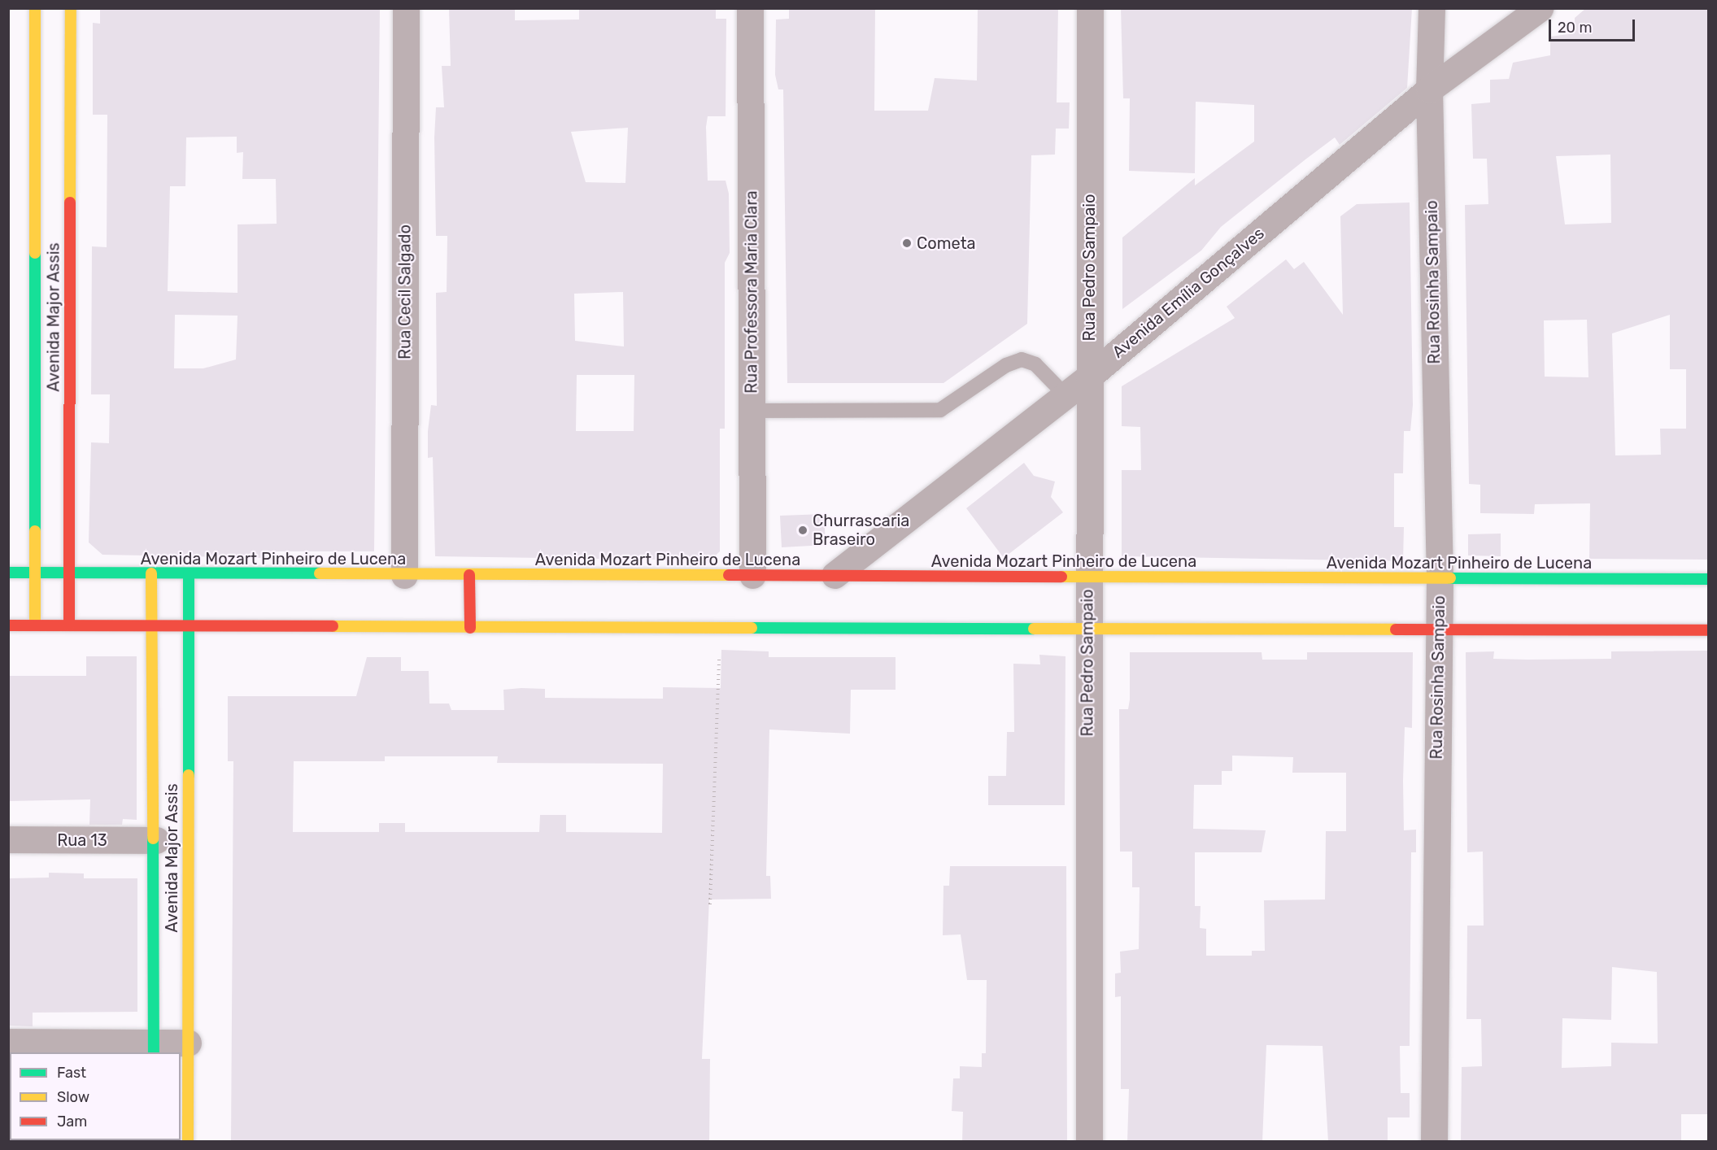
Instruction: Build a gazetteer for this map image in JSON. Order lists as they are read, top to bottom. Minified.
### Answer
{"streets":{"main road":["Avenida Major Assis","Avenida Mozart Pinheiro de Lucena"],"street":["Rua Pedro Sampaio","Rua Rosinha Sampaio","Rua Cecil Salgado","Rua Professora Maria Clara","Avenida Emília Gonçalves","Rua 13"]},"crossings":[["Rua Pedro Sampaio","Avenida Emília Gonçalves"],["Rua Pedro Sampaio","Avenida Mozart Pinheiro de Lucena"],["Rua Rosinha Sampaio","Avenida Emília Gonçalves"],["Rua Rosinha Sampaio","Avenida Mozart Pinheiro de Lucena"],["Rua Cecil Salgado","Avenida Mozart Pinheiro de Lucena"],["Rua Professora Maria Clara","Avenida Mozart Pinheiro de Lucena"],["Avenida Emília Gonçalves","Avenida Mozart Pinheiro de Lucena"],["Avenida Major Assis","Avenida Mozart Pinheiro de Lucena"],["Avenida Major Assis","Rua 13"]],"places":["Cometa","Churrascaria Braseiro"],"legend":["Fast","Slow","Jam"],"scale_bar":"20 m"}
